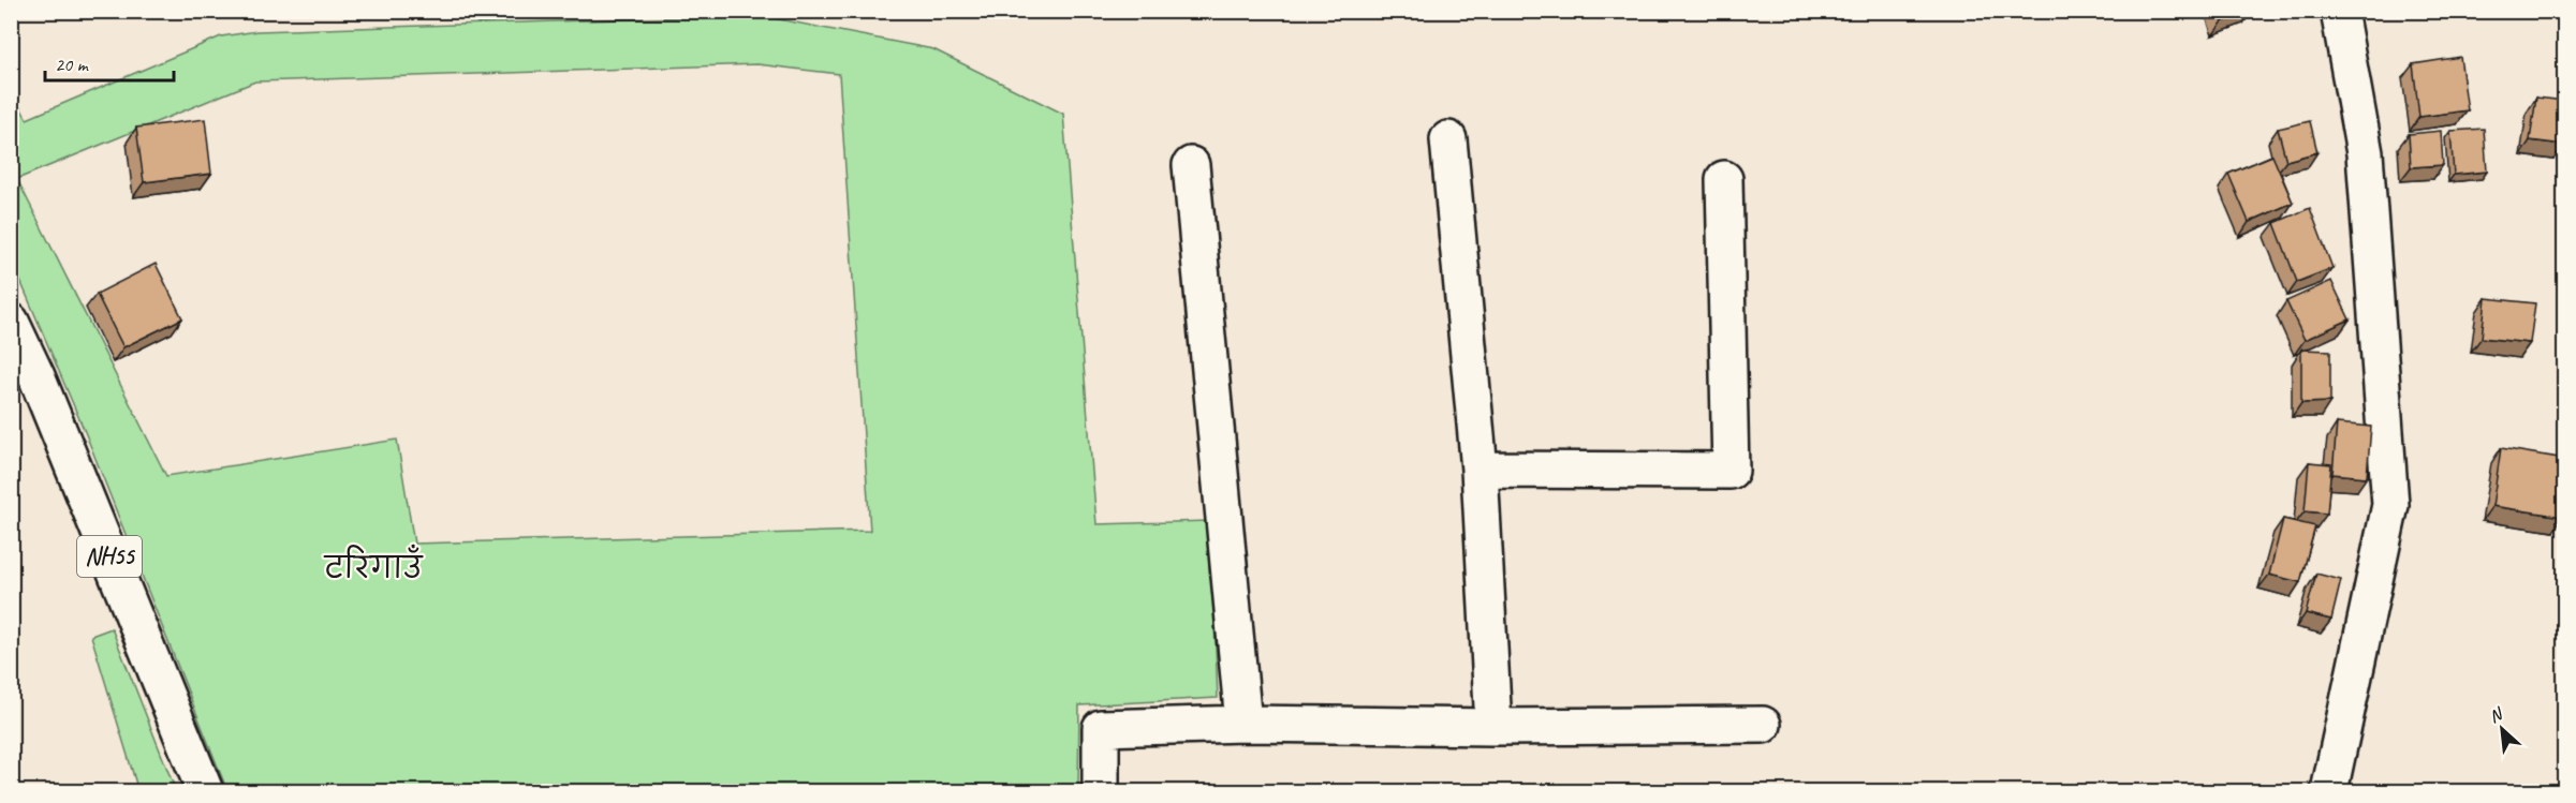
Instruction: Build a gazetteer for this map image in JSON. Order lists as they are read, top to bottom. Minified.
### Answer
{"streets":{"street":["NH55"]},"districts":["टरिगाउँ"],"scale_bar":"20 m","north":"top left"}
